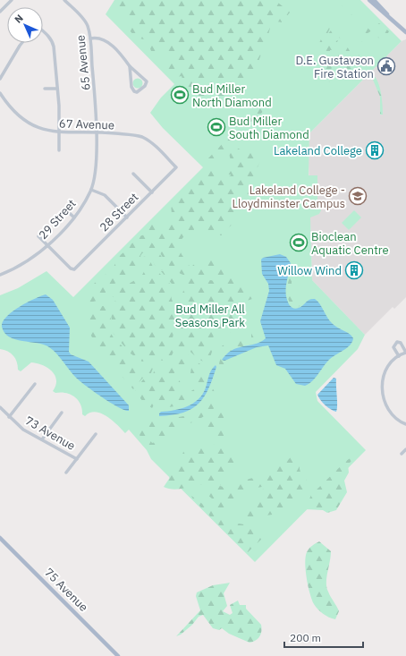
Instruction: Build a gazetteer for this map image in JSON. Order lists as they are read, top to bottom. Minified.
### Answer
{"streets":{"main road":["75 Avenue"],"street":["65 Avenue","67 Avenue","28 Street","29 Street","73 Avenue"]},"crossings":[["65 Avenue","67 Avenue"],["65 Avenue","29 Street"],["67 Avenue","28 Street"],["67 Avenue","29 Street"],["28 Street","29 Street"]],"parks":["Bud Miller All Seasons Park"],"places":{"public building":["D.E. Gustavson Fire Station"],"sports":["Bud Miller North Diamond","Bud Miller South Diamond","Bioclean Aquatic Centre"],"building":["Lakeland College","Willow Wind"],"school or university":["Lakeland College - Lloydminster Campus"]},"scale_bar":"200 m","north":"top left"}
